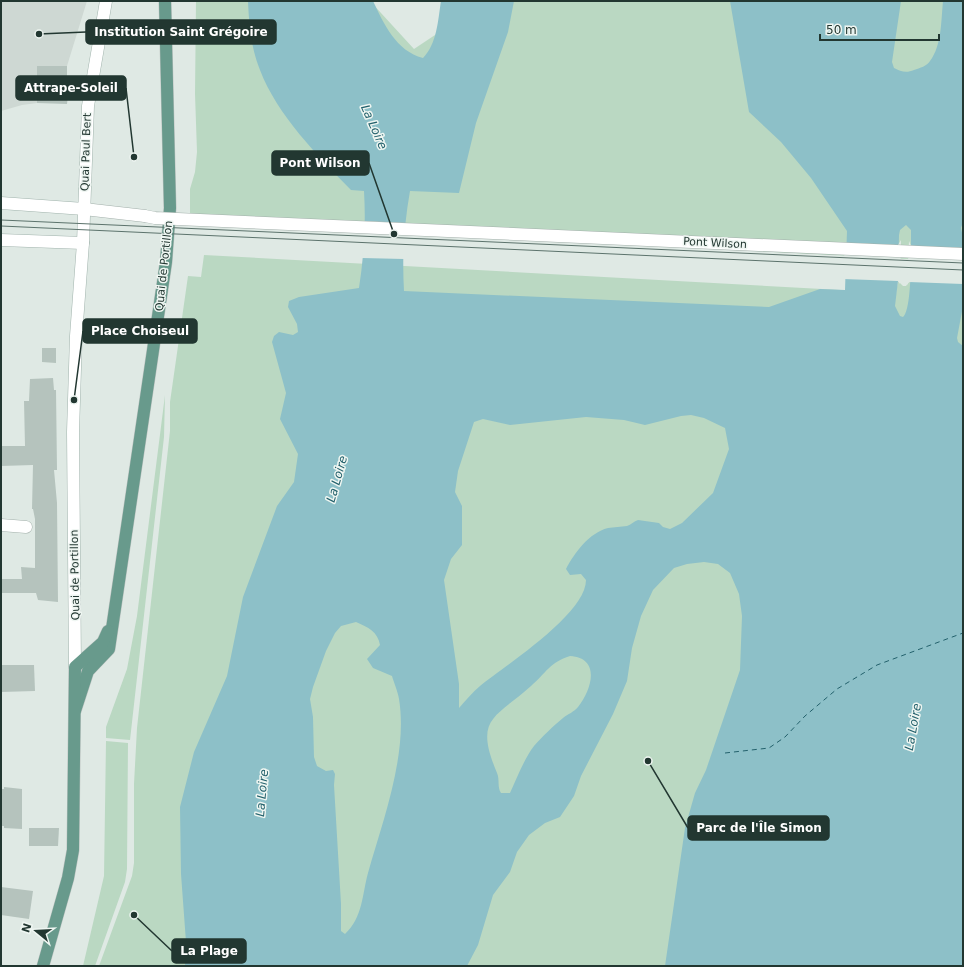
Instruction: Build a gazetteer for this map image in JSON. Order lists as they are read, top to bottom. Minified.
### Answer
{"streets":{"main road":["Quai de Portillon"],"street":["Quai Paul Bert","Pont Wilson"]},"crossings":[["Quai Paul Bert","Pont Wilson"],["Quai Paul Bert","Quai de Portillon"]],"water":["La Loire"],"places":["Institution Saint Grégoire","Attrape-Soleil","Pont Wilson","Place Choiseul","Parc de l'Île Simon","La Plage"],"scale_bar":"50 m","north":"left"}
